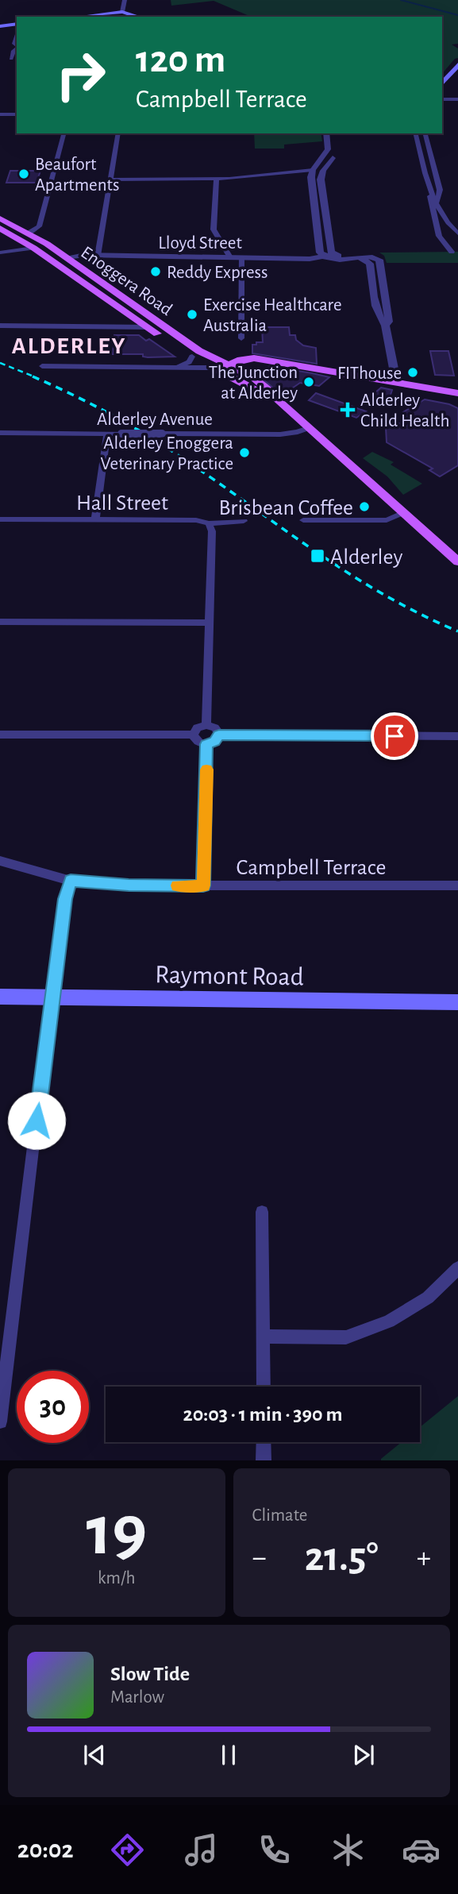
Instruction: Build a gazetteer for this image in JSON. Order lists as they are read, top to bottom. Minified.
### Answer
{"streets":{"main road":["Enoggera Road","Raymont Road"],"street":["Lloyd Street","Alderley Avenue","Hall Street","Campbell Terrace"]},"crossings":[["Lloyd Street","Enoggera Road"]],"districts":["ALDERLEY"],"places":{"other":["Beaufort Apartments","Reddy Express","Exercise Healthcare Australia","FIThouse","The Junction at Alderley","Alderley Enoggera Veterinary Practice","Brisbean Coffee"],"health":["Alderley Child Health"],"transit":["Alderley"]},"page":{"turn":["120 m","Campbell Terrace"],"limit":"30","trip":"20:03 · 1 min · 390 m","tile":[["19","km/h"],"Climate"],"heat":["−","21.5°","+"],"song":["Slow Tide","Marlow"],"tabs":"20:02"}}
